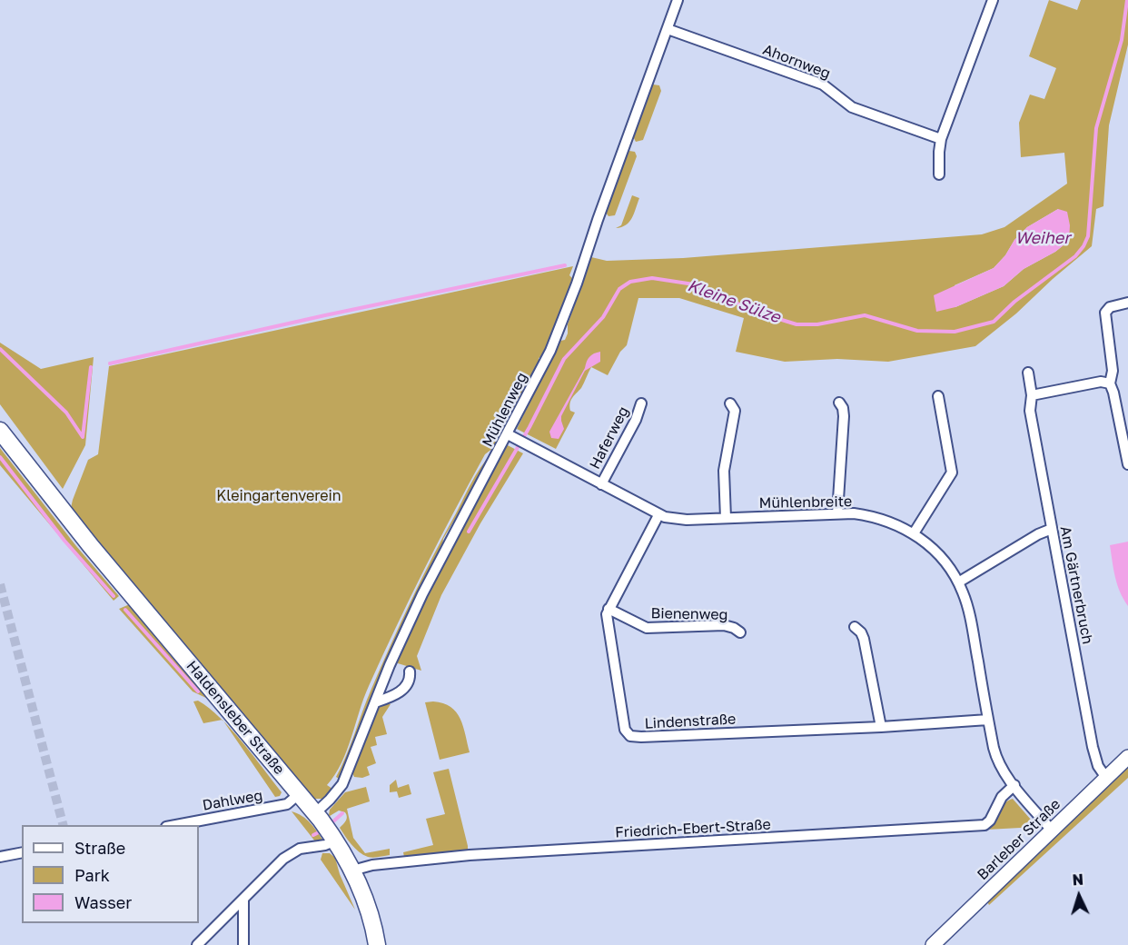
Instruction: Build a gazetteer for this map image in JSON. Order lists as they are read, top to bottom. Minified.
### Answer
{"streets":{"main road":["Haldensleber Straße","Barleber Straße"],"street":["Ahornweg","Mühlenweg","Haferweg","Mühlenbreite","Am Gärtnerbruch","Bienenweg","Lindenstraße","Dahlweg","Friedrich-Ebert-Straße"]},"crossings":[["Ahornweg","Mühlenweg"],["Mühlenweg","Mühlenbreite"],["Mühlenweg","Haldensleber Straße"],["Haferweg","Mühlenbreite"],["Mühlenbreite","Lindenstraße"],["Mühlenbreite","Friedrich-Ebert-Straße"],["Mühlenbreite","Barleber Straße"],["Am Gärtnerbruch","Barleber Straße"],["Bienenweg","Lindenstraße"],["Haldensleber Straße","Dahlweg"],["Haldensleber Straße","Friedrich-Ebert-Straße"]],"water":["Weiher","Kleine Sülze"],"parks":["Kleingartenverein"],"legend":["Straße","Park","Wasser"],"north":"top"}
